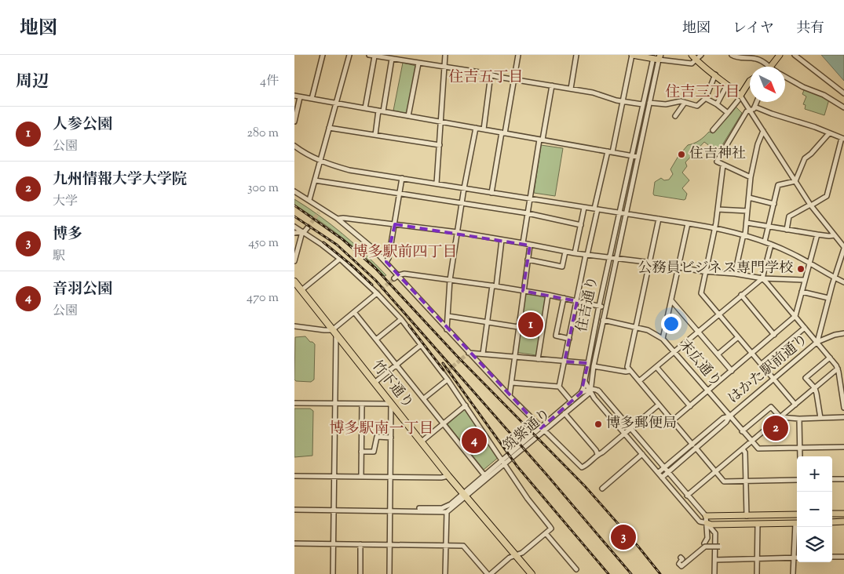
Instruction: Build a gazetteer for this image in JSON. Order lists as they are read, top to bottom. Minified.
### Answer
{"streets":{"highway":["竹下通り"],"street":["住吉通り","末広通り","はかた駅前通り","筑紫通り"]},"crossings":[["住吉通り","末広通り"],["住吉通り","筑紫通り"],["末広通り","はかた駅前通り"],["竹下通り","筑紫通り"]],"districts":["住吉五丁目","住吉三丁目","博多駅前四丁目","博多駅南一丁目"],"places":["住吉神社","公務員ビジネス専門学校","博多郵便局"],"north":"bottom right","page":{"header":"地図","nav":["地図","レイヤ","共有"],"heading":["周辺","4件"],"list":[{"mark":"1","name":"人参公園","note":"公園","value":"280 m"},{"mark":"2","name":"九州情報大学大学院","note":"大学","value":"300 m"},{"mark":"3","name":"博多","note":"駅","value":"450 m"},{"mark":"4","name":"音羽公園","note":"公園","value":"470 m"}],"pins":["1","2","4","3"],"map_buttons":["+","−"]}}
